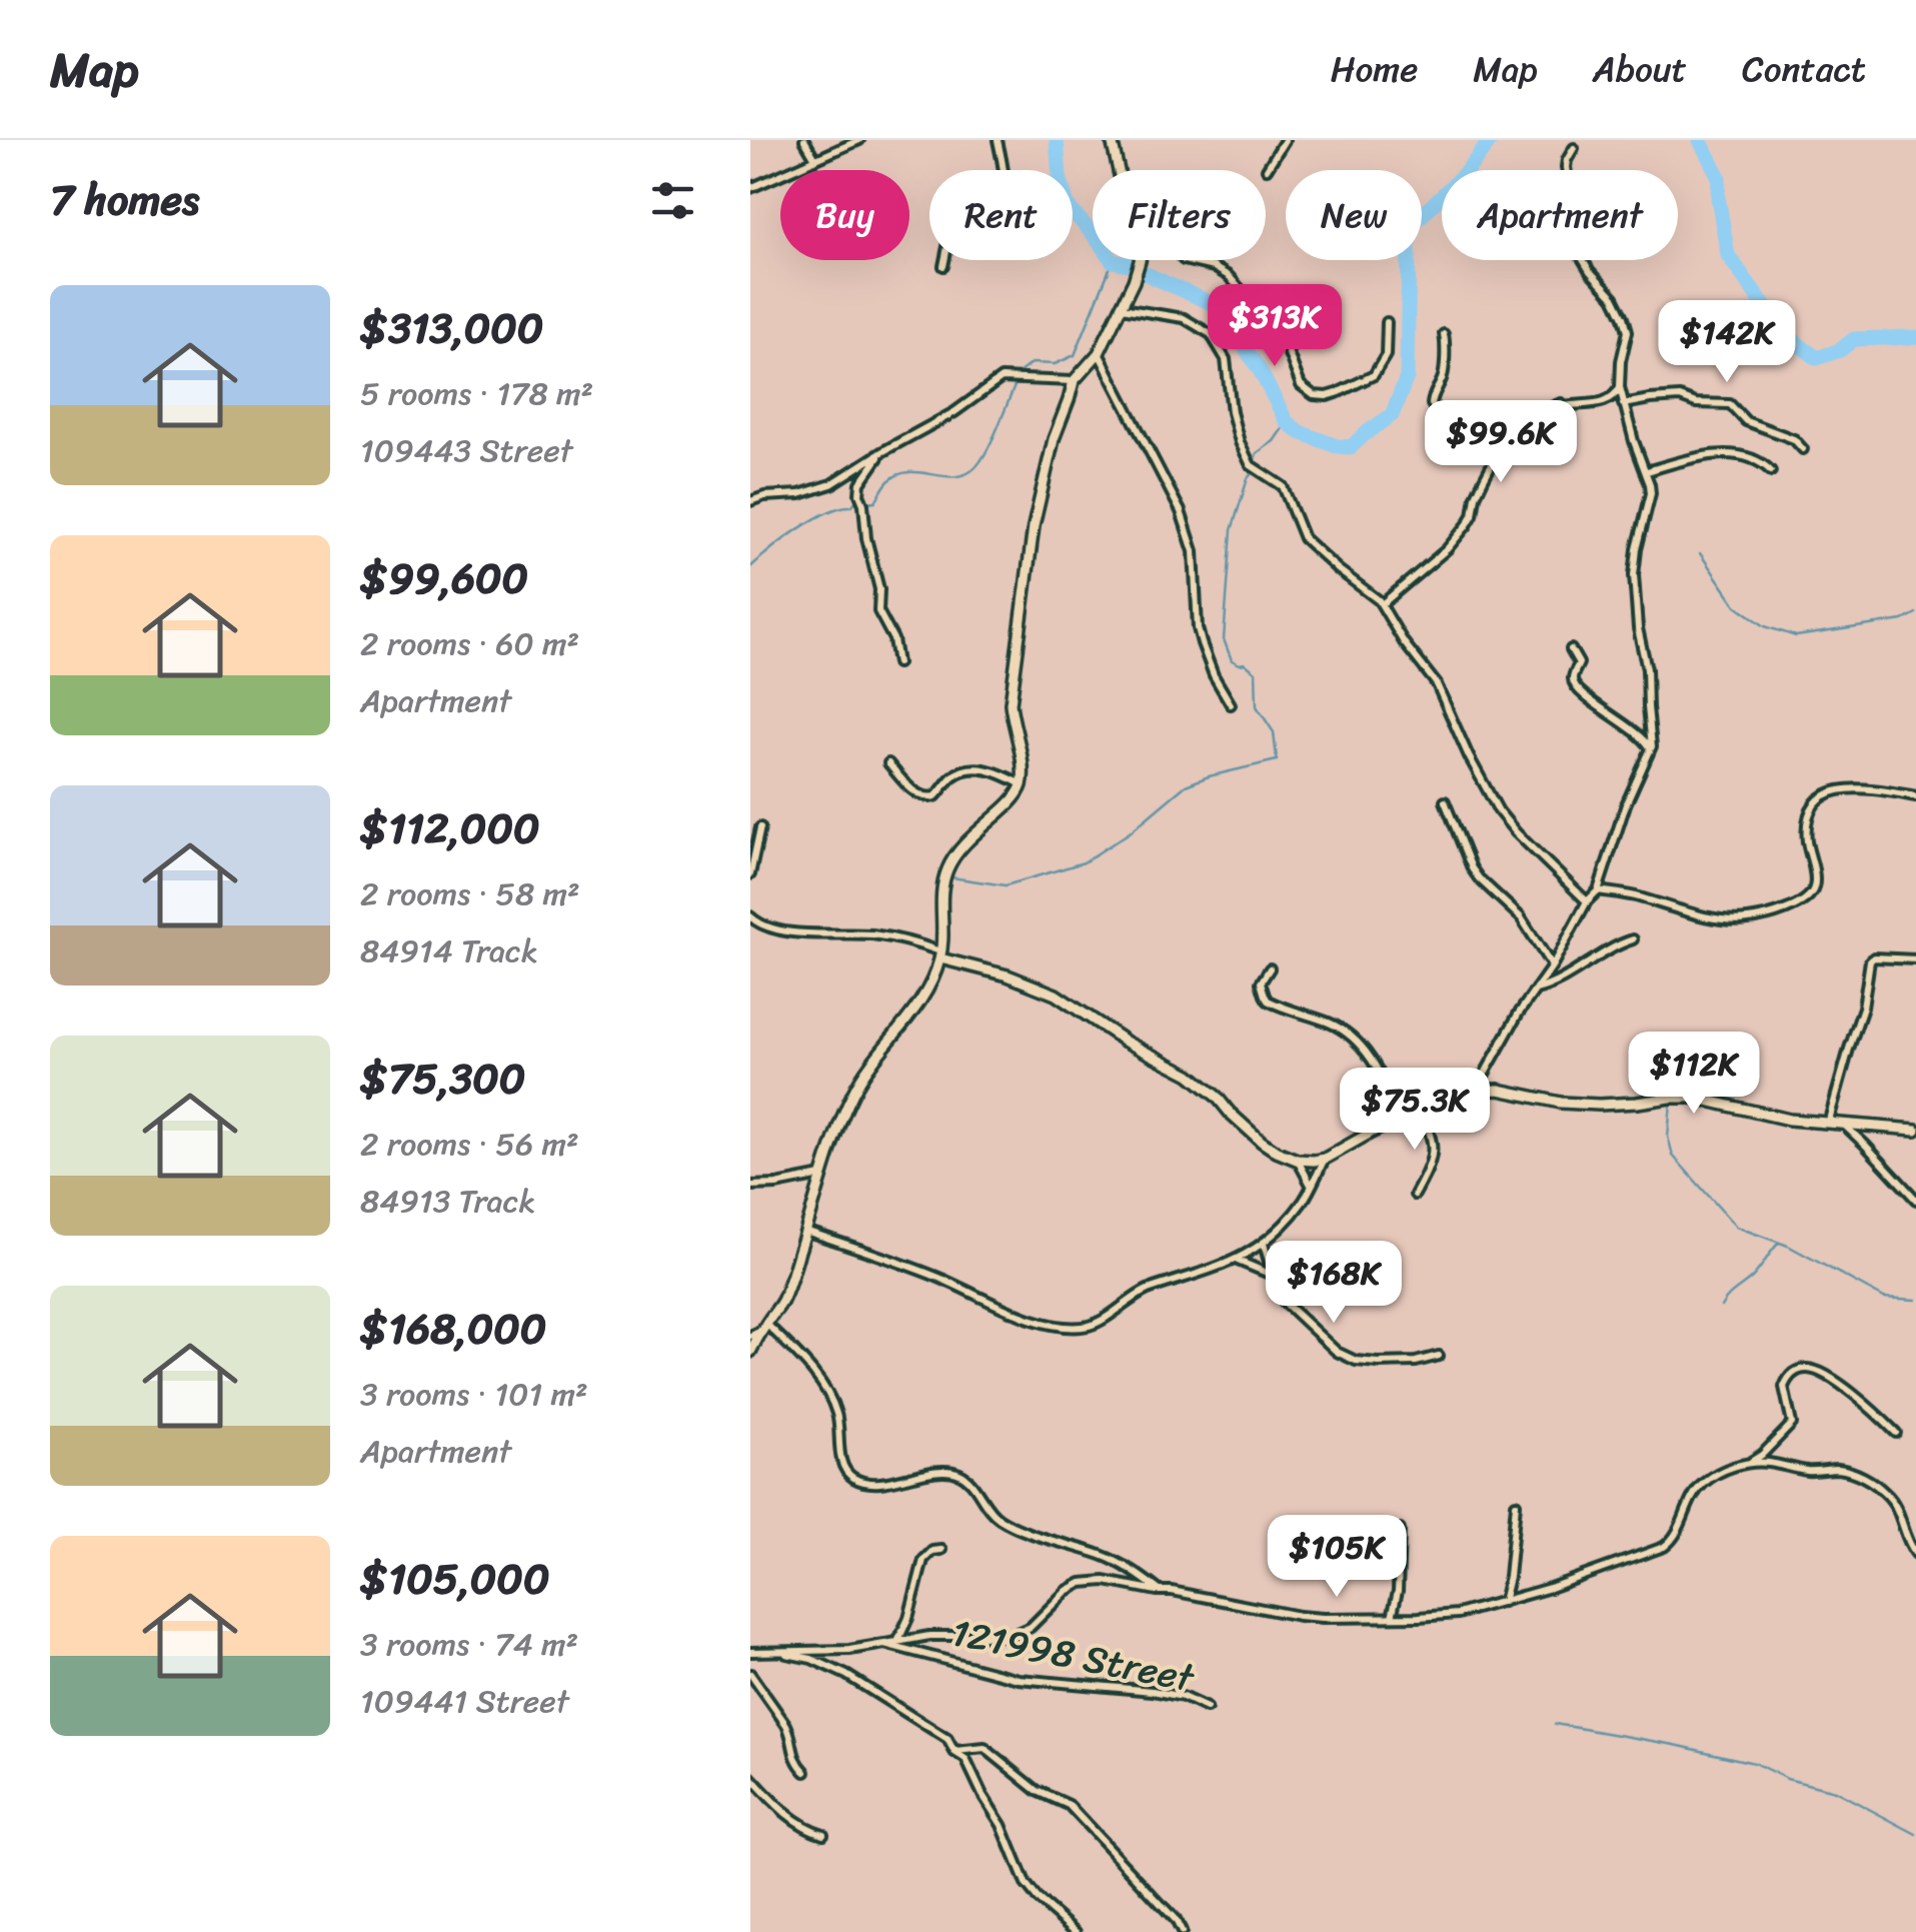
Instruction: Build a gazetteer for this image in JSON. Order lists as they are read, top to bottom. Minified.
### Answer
{"streets":{"street":["121998 Street"]},"page":{"header":"Map","nav":["Home","Map","About","Contact"],"heading":"7 homes","chip":["Buy","Rent","Filters","New","Apartment"],"list":[{"name":"$313,000","note":"5 rooms · 178 m² · 109443 Street"},{"name":"$99,600","note":"2 rooms · 60 m² · Apartment"},{"name":"$112,000","note":"2 rooms · 58 m² · 84914 Track"},{"name":"$75,300","note":"2 rooms · 56 m² · 84913 Track"},{"name":"$168,000","note":"3 rooms · 101 m² · Apartment"},{"name":"$105,000","note":"3 rooms · 74 m² · 109441 Street"}],"price":["$313K","$142K","$99.6K","$112K","$75.3K","$168K","$105K"]}}
